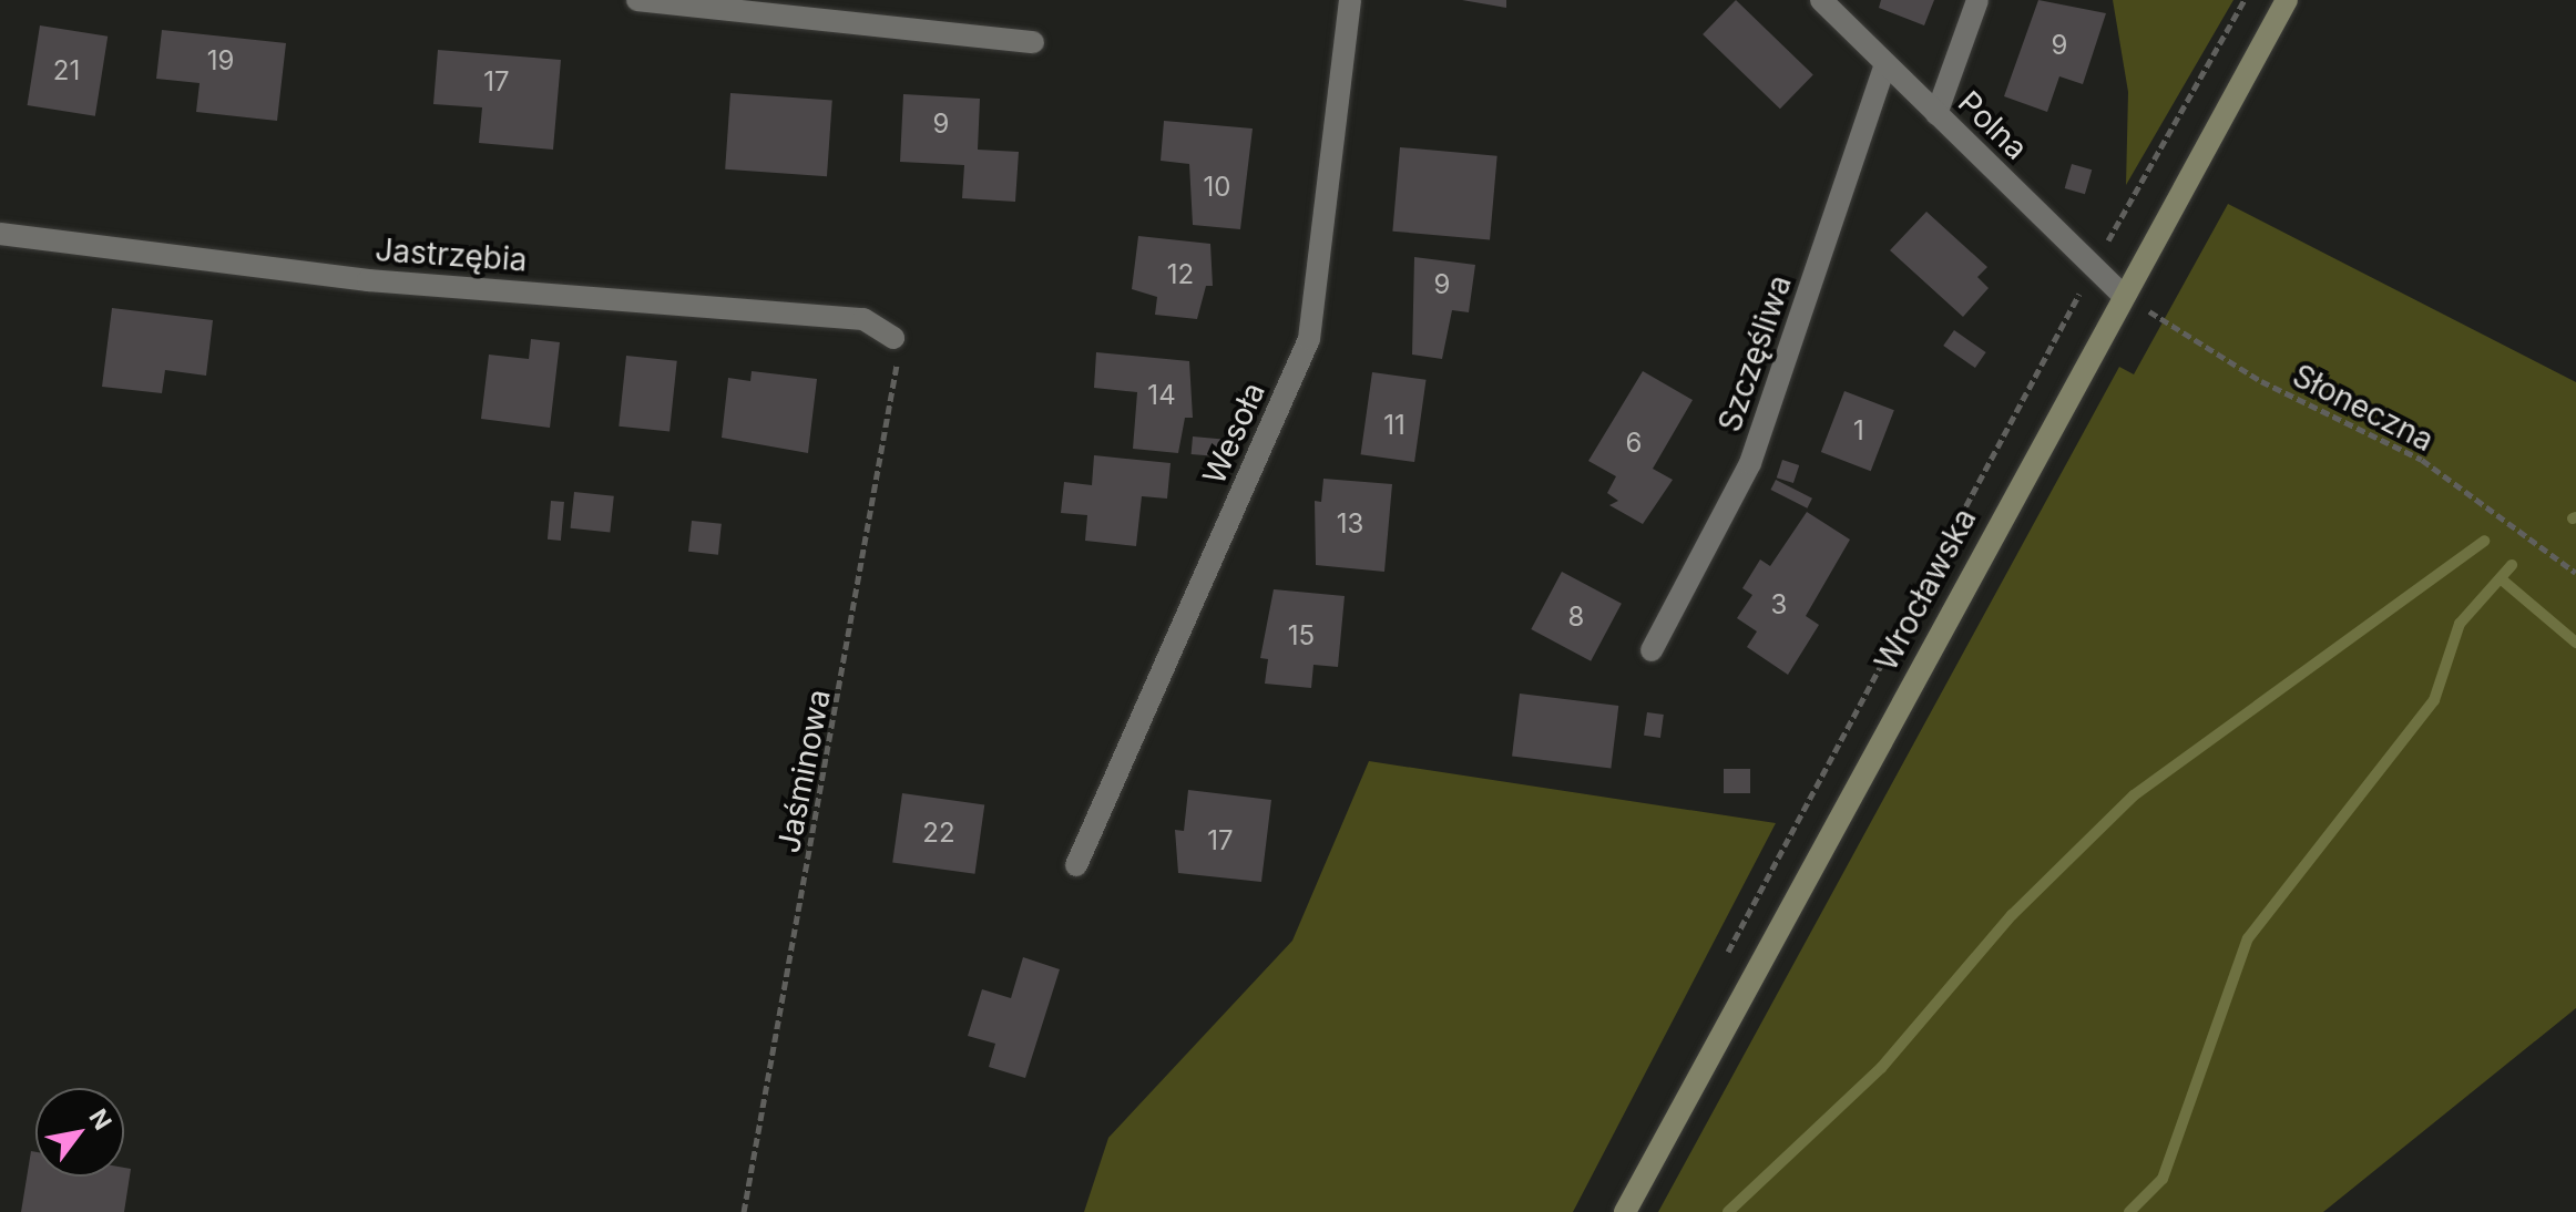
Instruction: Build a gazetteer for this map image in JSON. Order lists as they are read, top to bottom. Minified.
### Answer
{"streets":{"main road":["Wrocławska"],"street":["Polna","Jastrzębia","Szczęśliwa","Wesoła"],"path":["Słoneczna","Jaśminowa"]},"crossings":[["Polna","Szczęśliwa"],["Polna","Słoneczna"],["Polna","Wrocławska"],["Jastrzębia","Jaśminowa"],["Słoneczna","Wrocławska"]],"house_numbers":["9","19","21","17","9","10","12","9","14","11","1","6","13","3","8","15","22","17"],"north":"top right"}
